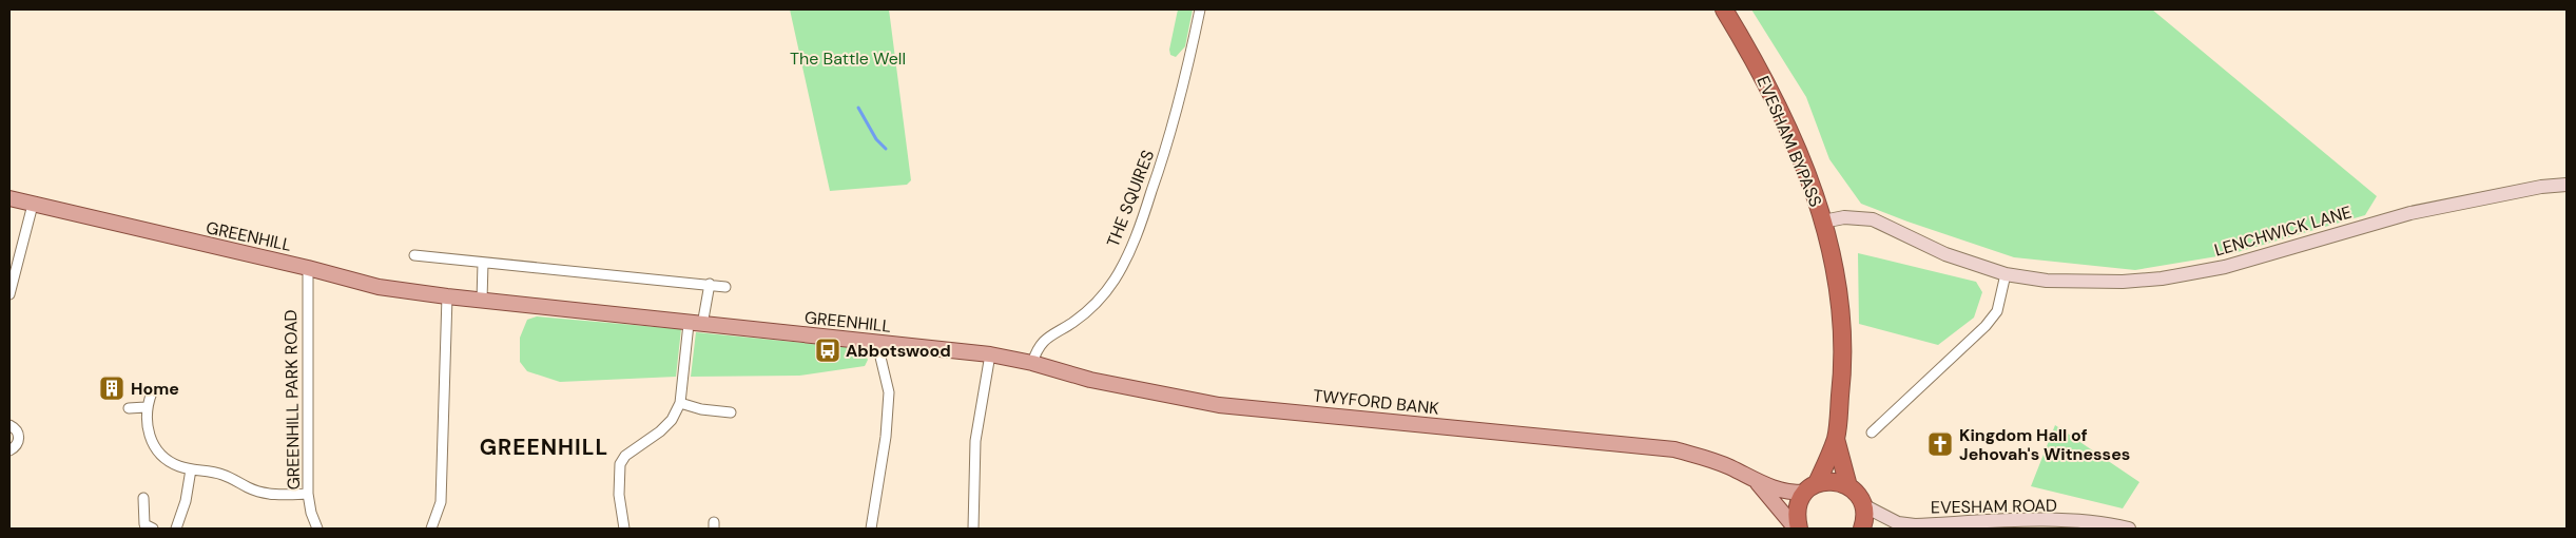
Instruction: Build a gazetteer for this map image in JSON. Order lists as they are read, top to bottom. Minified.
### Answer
{"streets":{"highway":["EVESHAM BYPASS"],"main road":["GREENHILL","TWYFORD BANK"],"street":["THE SQUIRES","LENCHWICK LANE","GREENHILL PARK ROAD","EVESHAM ROAD"]},"crossings":[["EVESHAM BYPASS","LENCHWICK LANE"],["EVESHAM BYPASS","TWYFORD BANK"],["THE SQUIRES","TWYFORD BANK"],["GREENHILL","GREENHILL PARK ROAD"],["GREENHILL","TWYFORD BANK"]],"districts":["GREENHILL"],"parks":["The Battle Well"],"places":{"bus stop":["Abbotswood"],"building":["Home"],"church":["Kingdom Hall of Jehovah's Witnesses"]}}
